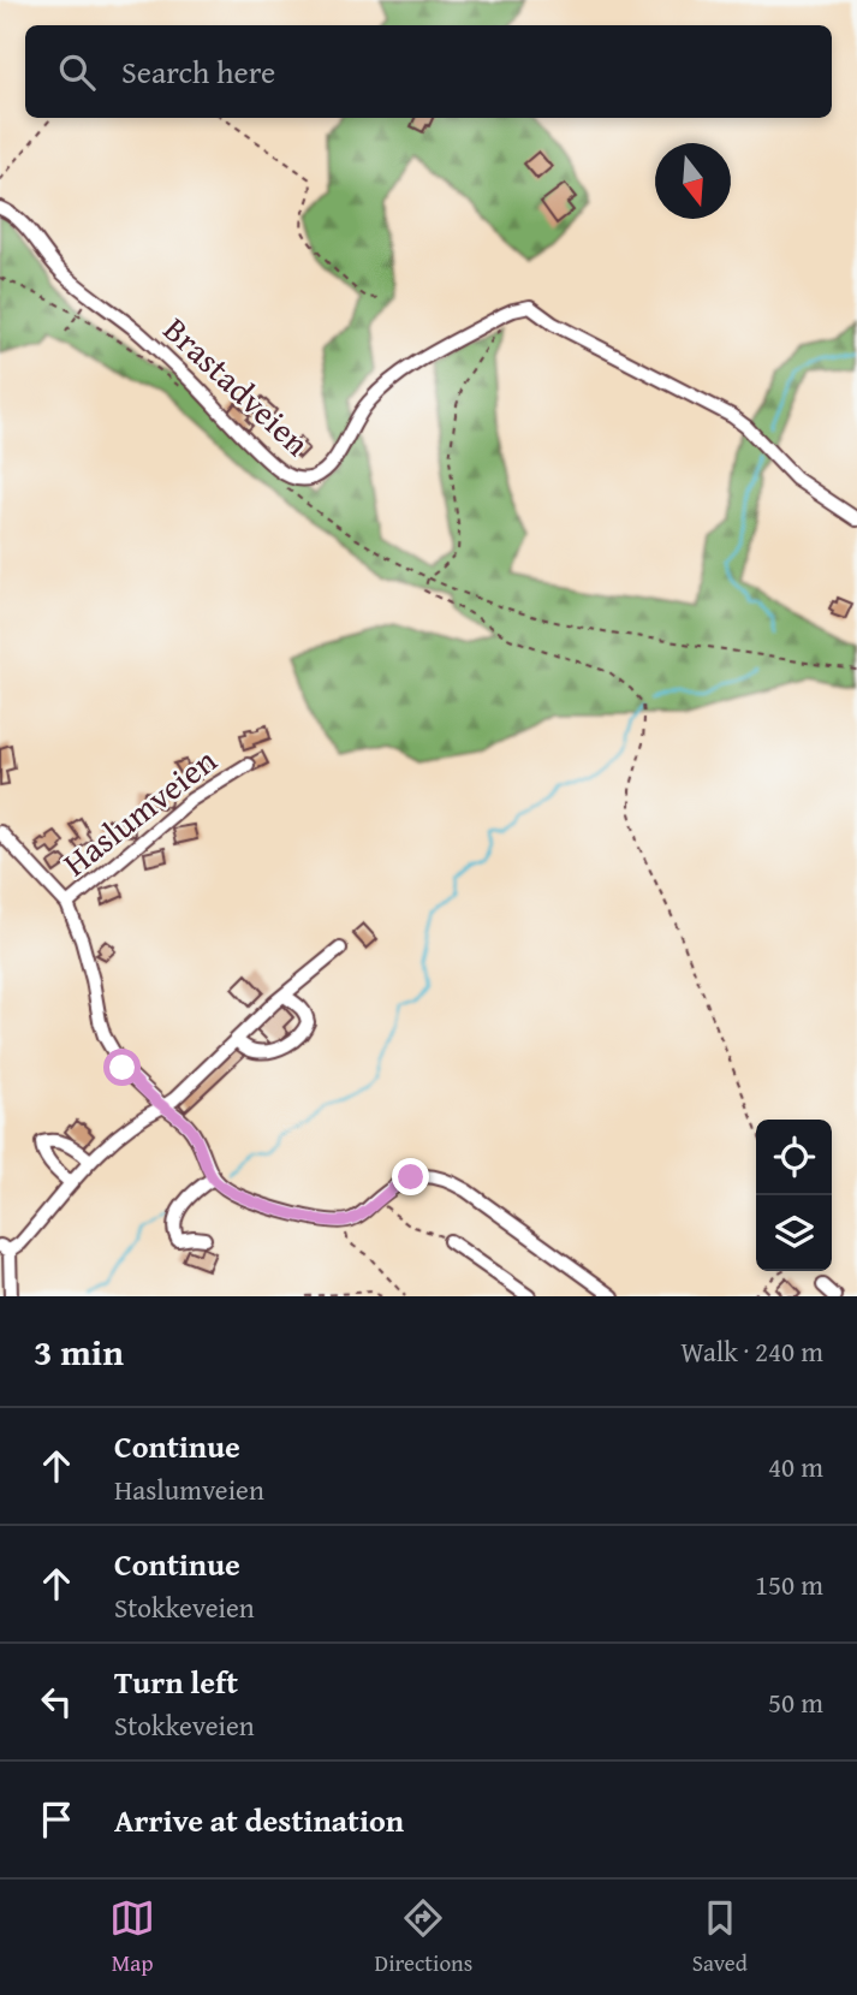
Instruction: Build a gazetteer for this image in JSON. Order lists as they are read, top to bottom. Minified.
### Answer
{"streets":{"street":["Brastadveien","Haslumveien"]},"north":"bottom","page":{"search":"Search here","heading":["3 min","Walk · 240 m"],"list":[["Continue","Haslumveien","40 m"],["Continue","Stokkeveien","150 m"],["Turn left","Stokkeveien","50 m"],"Arrive at destination"],"nav":["Map","Directions","Saved"]}}
